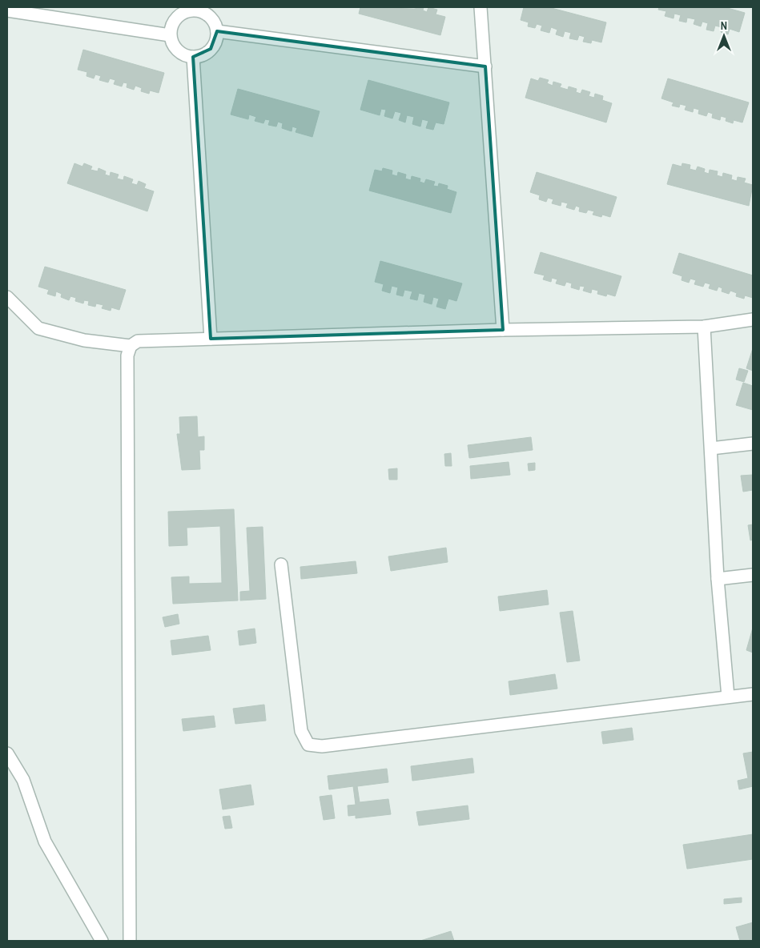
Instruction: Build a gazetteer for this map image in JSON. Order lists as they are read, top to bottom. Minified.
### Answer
{"north":"top"}
